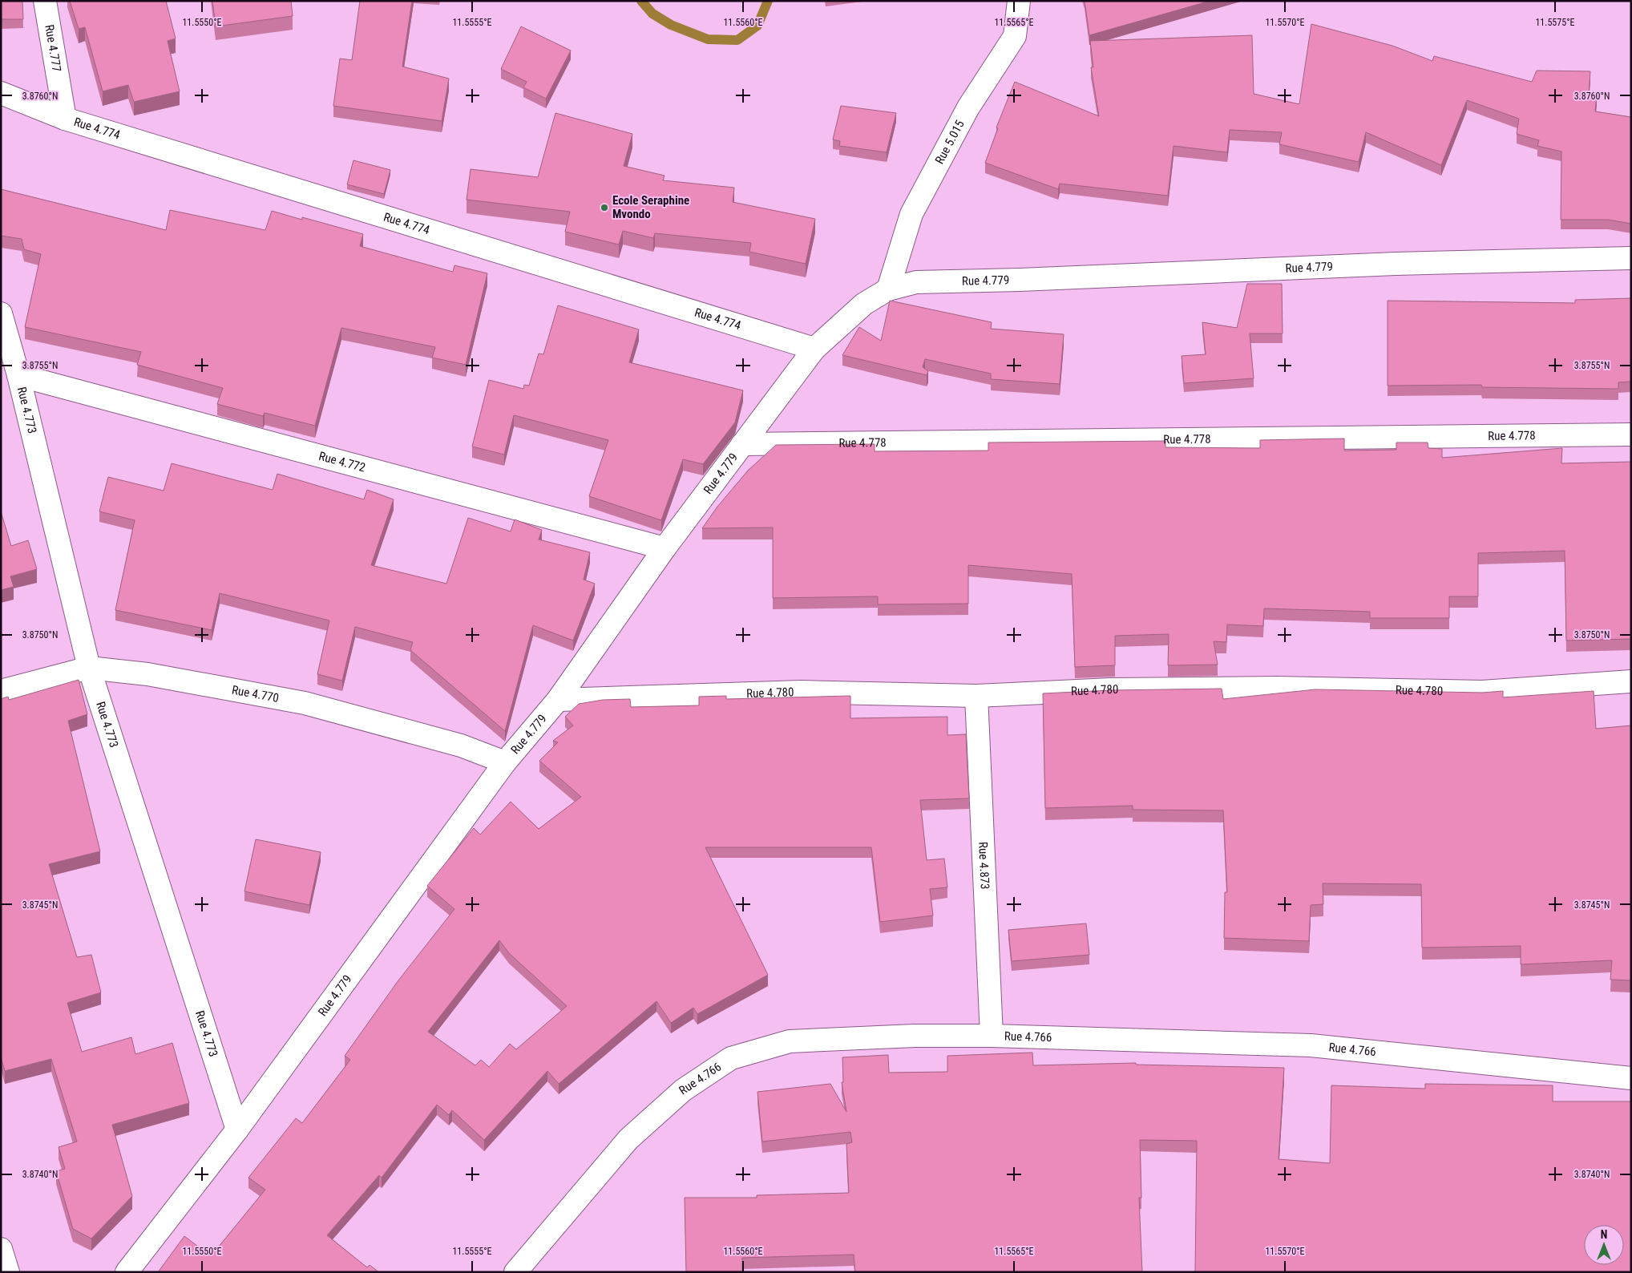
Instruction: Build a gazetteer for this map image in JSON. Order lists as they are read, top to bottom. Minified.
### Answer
{"streets":{"street":["Rue 4.777","Rue 4.774","Rue 5.015","Rue 4.779","Rue 4.773","Rue 4.778","Rue 4.772","Rue 4.780","Rue 4.770","Rue 4.873","Rue 4.766"]},"crossings":[["Rue 4.777","Rue 4.774"],["Rue 4.774","Rue 4.779"],["Rue 5.015","Rue 4.779"],["Rue 4.779","Rue 4.773"],["Rue 4.779","Rue 4.778"],["Rue 4.779","Rue 4.772"],["Rue 4.779","Rue 4.780"],["Rue 4.779","Rue 4.770"],["Rue 4.773","Rue 4.772"],["Rue 4.773","Rue 4.770"],["Rue 4.780","Rue 4.873"],["Rue 4.873","Rue 4.766"]],"places":["Ecole Seraphine Mvondo"],"north":"top","coordinates":["11.5550°E","11.5555°E","11.5560°E","11.5565°E","11.5570°E","11.5575°E","3.8760°N","3.8755°N","3.8750°N","3.8745°N","3.8740°N"]}
